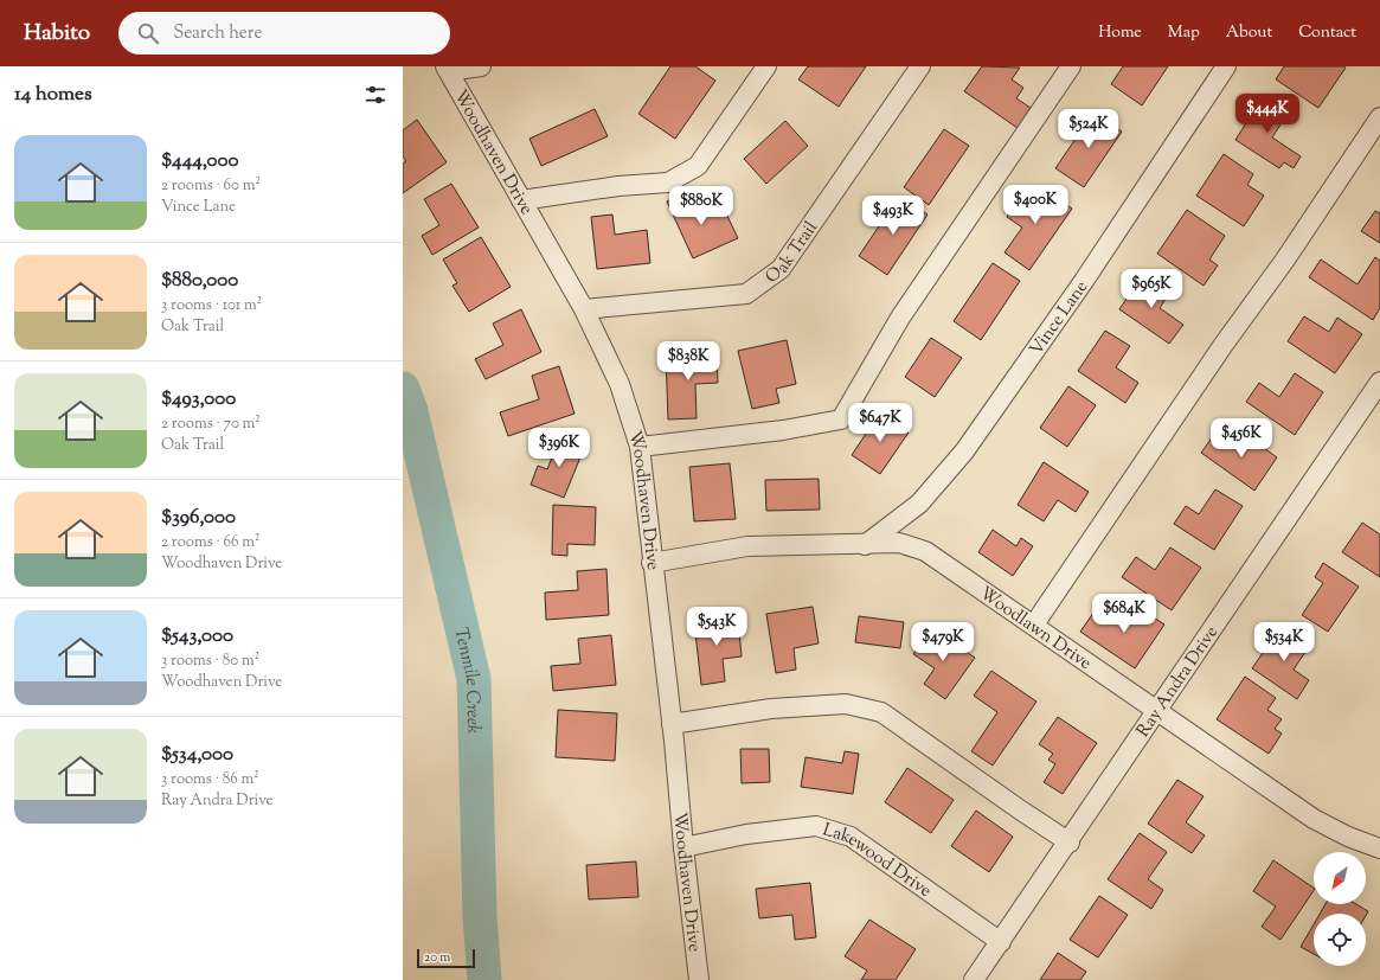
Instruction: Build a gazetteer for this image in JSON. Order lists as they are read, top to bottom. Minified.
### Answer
{"streets":{"street":["Woodhaven Drive","Oak Trail","Vince Lane","Woodlawn Drive","Ray Andra Drive","Lakewood Drive"]},"crossings":[["Woodhaven Drive","Oak Trail"],["Woodhaven Drive","Woodlawn Drive"],["Woodhaven Drive","Lakewood Drive"],["Vince Lane","Woodlawn Drive"],["Woodlawn Drive","Ray Andra Drive"],["Ray Andra Drive","Lakewood Drive"]],"water":["Tenmile Creek"],"scale_bar":"20 m","north":"bottom left","page":{"header":"Habito","search":"Search here","nav":["Home","Map","About","Contact"],"heading":"14 homes","price":["$444K","$524K","$400K","$880K","$493K","$965K","$838K","$647K","$456K","$396K","$684K","$543K","$479K","$534K"],"list":[{"name":"$444,000","note":"2 rooms · 60 m² · Vince Lane"},{"name":"$880,000","note":"3 rooms · 101 m² · Oak Trail"},{"name":"$493,000","note":"2 rooms · 70 m² · Oak Trail"},{"name":"$396,000","note":"2 rooms · 66 m² · Woodhaven Drive"},{"name":"$543,000","note":"3 rooms · 80 m² · Woodhaven Drive"},{"name":"$534,000","note":"3 rooms · 86 m² · Ray Andra Drive"}],"scale":"20 m"}}
